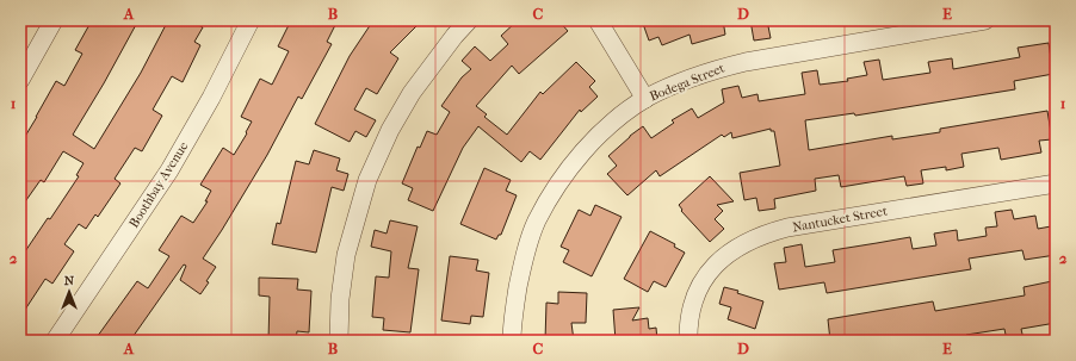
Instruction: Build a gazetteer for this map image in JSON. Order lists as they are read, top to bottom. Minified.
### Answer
{"streets":{"street":["Bodega Street","Boothbay Avenue","Nantucket Street"]},"north":"top","grid":{"columns":["A","B","C","D","E"],"rows":["1","2"]}}
